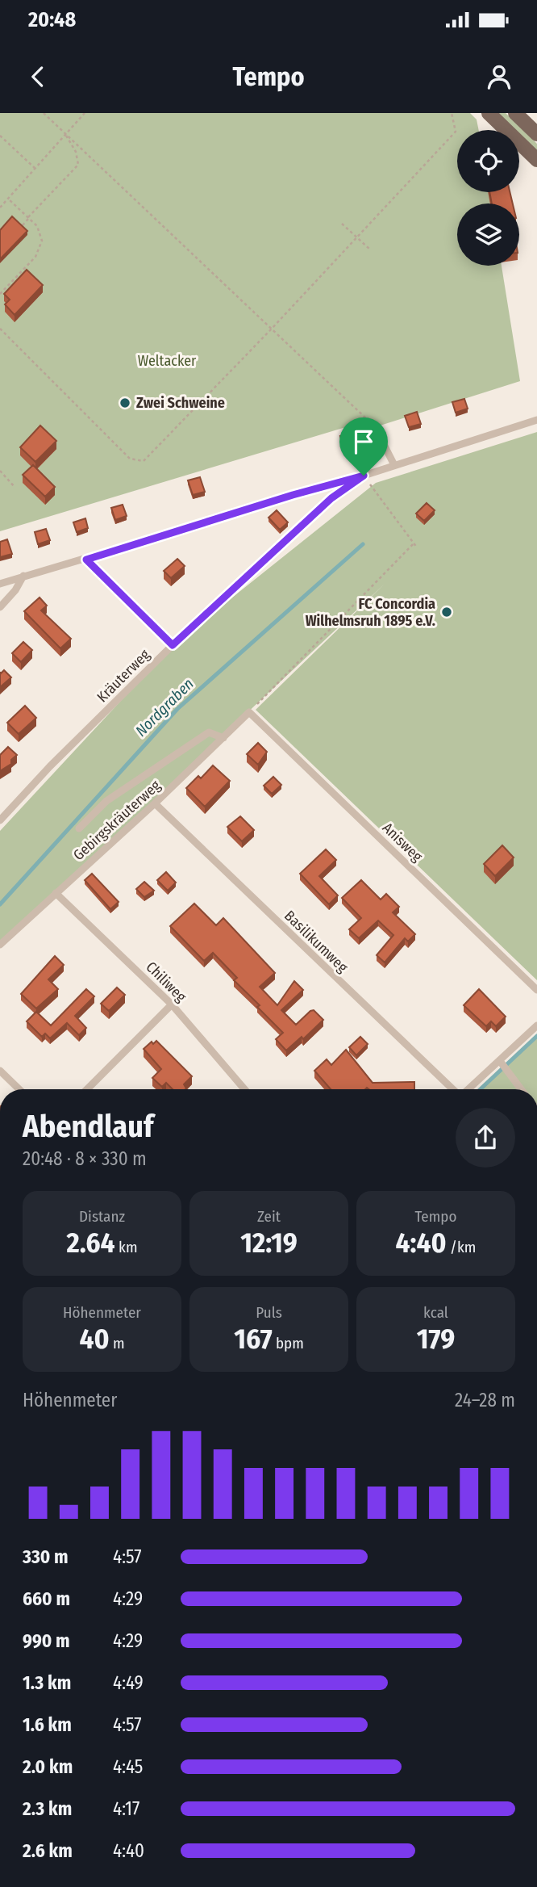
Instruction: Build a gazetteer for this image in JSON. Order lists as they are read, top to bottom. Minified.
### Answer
{"streets":{"lane":["Kräuterweg","Gebirgskräuterweg","Anisweg","Basilikumweg","Chiliweg"]},"crossings":[["Gebirgskräuterweg","Anisweg"],["Gebirgskräuterweg","Basilikumweg"],["Gebirgskräuterweg","Chiliweg"]],"water":["Nordgraben"],"parks":["Weltacker"],"places":["Zwei Schweine","FC Concordia Wilhelmsruh 1895 e.V."],"page":{"status":"20:48","header":"Tempo","heading":["Abendlauf","20:48 · 8 × 330 m"],"stats":[["Distanz","2.64 km"],["Zeit","12:19"],["Tempo","4:40 /km"],["Höhenmeter","40 m"],["Puls","167 bpm"],["kcal","179"]],"chart":["Höhenmeter","24–28 m"],"list":[{"name":"330 m","note":"4:57"},{"name":"660 m","note":"4:29"},{"name":"990 m","note":"4:29"},{"name":"1.3 km","note":"4:49"},{"name":"1.6 km","note":"4:57"},{"name":"2.0 km","note":"4:45"},{"name":"2.3 km","note":"4:17"},{"name":"2.6 km","note":"4:40"}]}}
